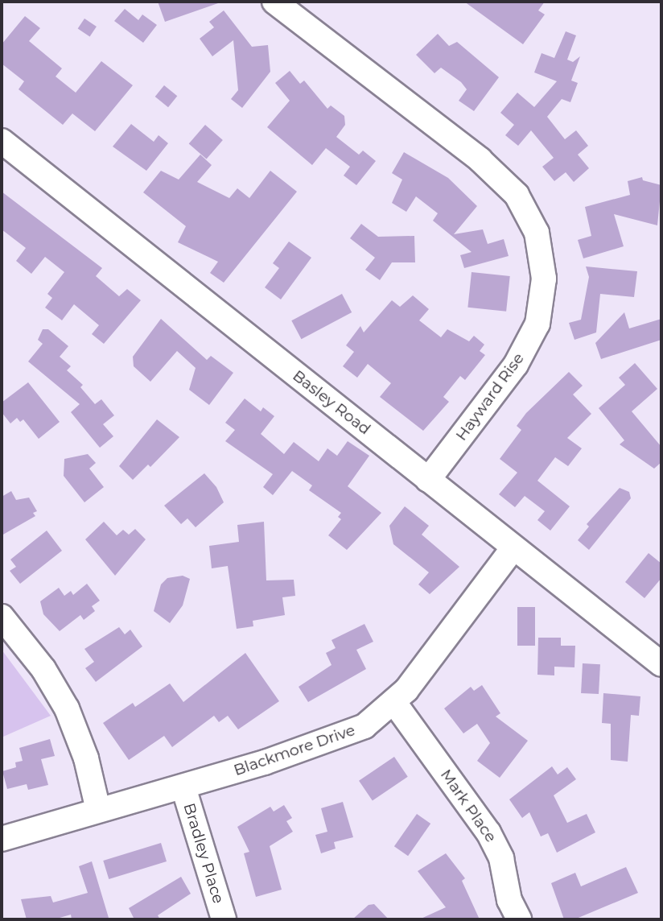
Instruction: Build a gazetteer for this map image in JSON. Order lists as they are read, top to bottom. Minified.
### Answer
{"streets":{"street":["Hayward Rise","Basley Road","Blackmore Drive","Mark Place","Bradley Place"]},"crossings":[["Hayward Rise","Basley Road"],["Basley Road","Blackmore Drive"],["Blackmore Drive","Mark Place"],["Blackmore Drive","Bradley Place"]]}
